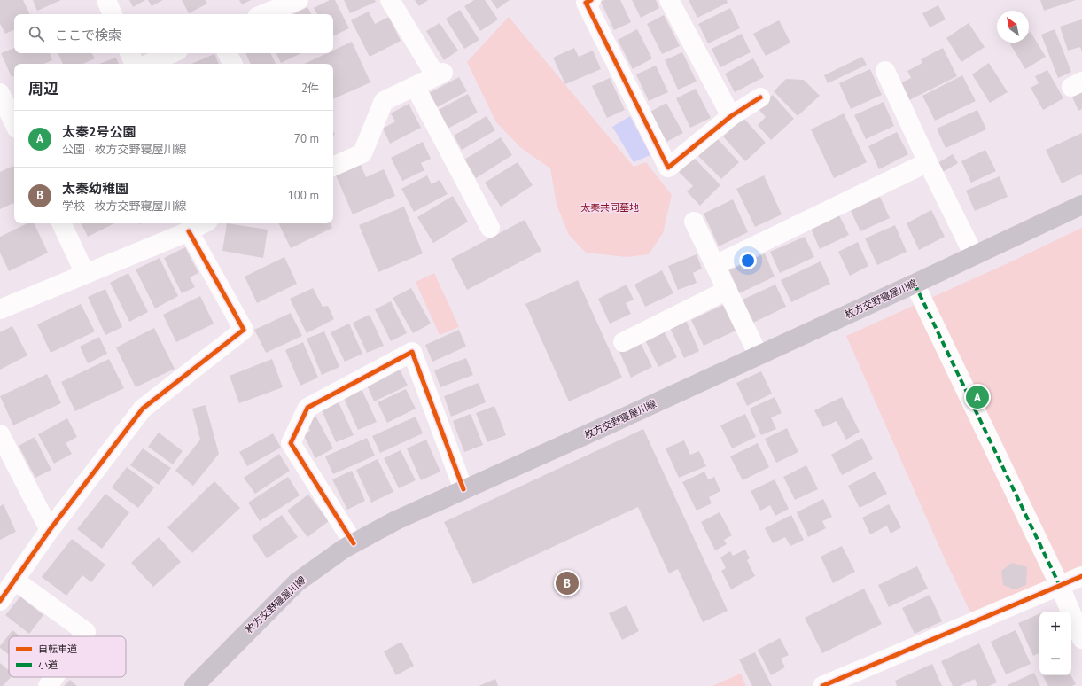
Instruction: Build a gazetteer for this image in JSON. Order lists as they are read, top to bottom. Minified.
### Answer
{"streets":{"main road":["枚方交野寝屋川線"]},"parks":["太秦共同墓地"],"legend":["自転車道","小道"],"north":"top left","page":{"search":"ここで検索","heading":["周辺","2件"],"list":[{"mark":"A","name":"太秦2号公園","note":"公園 · 枚方交野寝屋川線","value":"70 m"},{"mark":"B","name":"太秦幼稚園","note":"学校 · 枚方交野寝屋川線","value":"100 m"}],"pins":["A","B"],"map_buttons":["+","−"]}}
